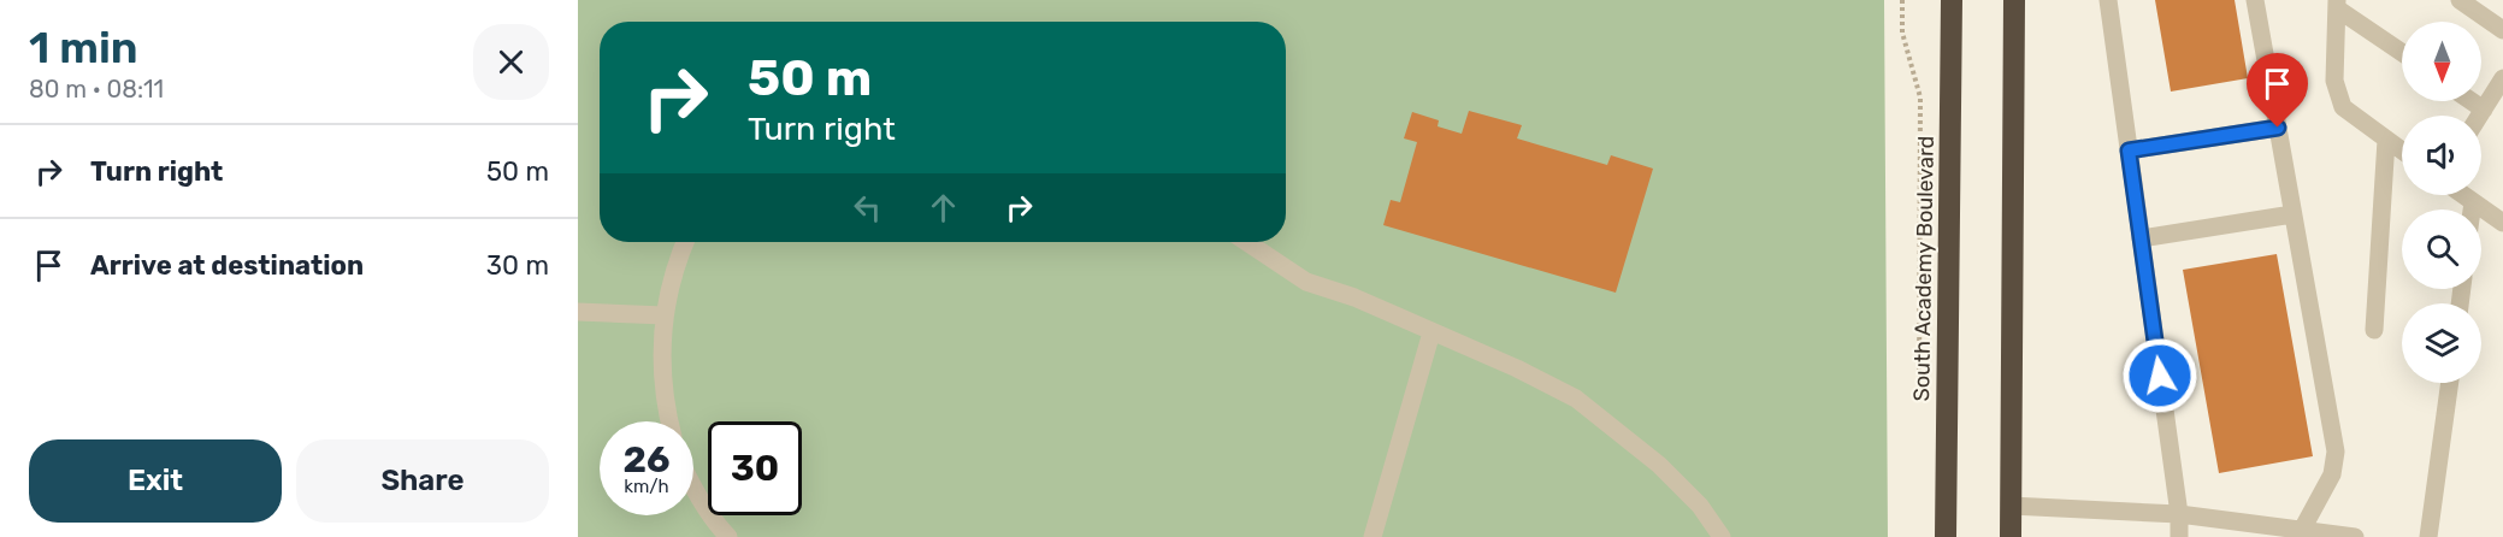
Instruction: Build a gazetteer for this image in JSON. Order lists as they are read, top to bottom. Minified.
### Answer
{"streets":{"highway":["South Academy Boulevard"]},"north":"bottom","page":{"heading":["1 min","80 m · 08:11"],"turn":["50 m","Turn right"],"list":[{"name":"Turn right","value":"50 m"},{"name":"Arrive at destination","value":"30 m"}],"speed":"26 km/h","limit":"30","buttons":["Exit","Share"]}}
